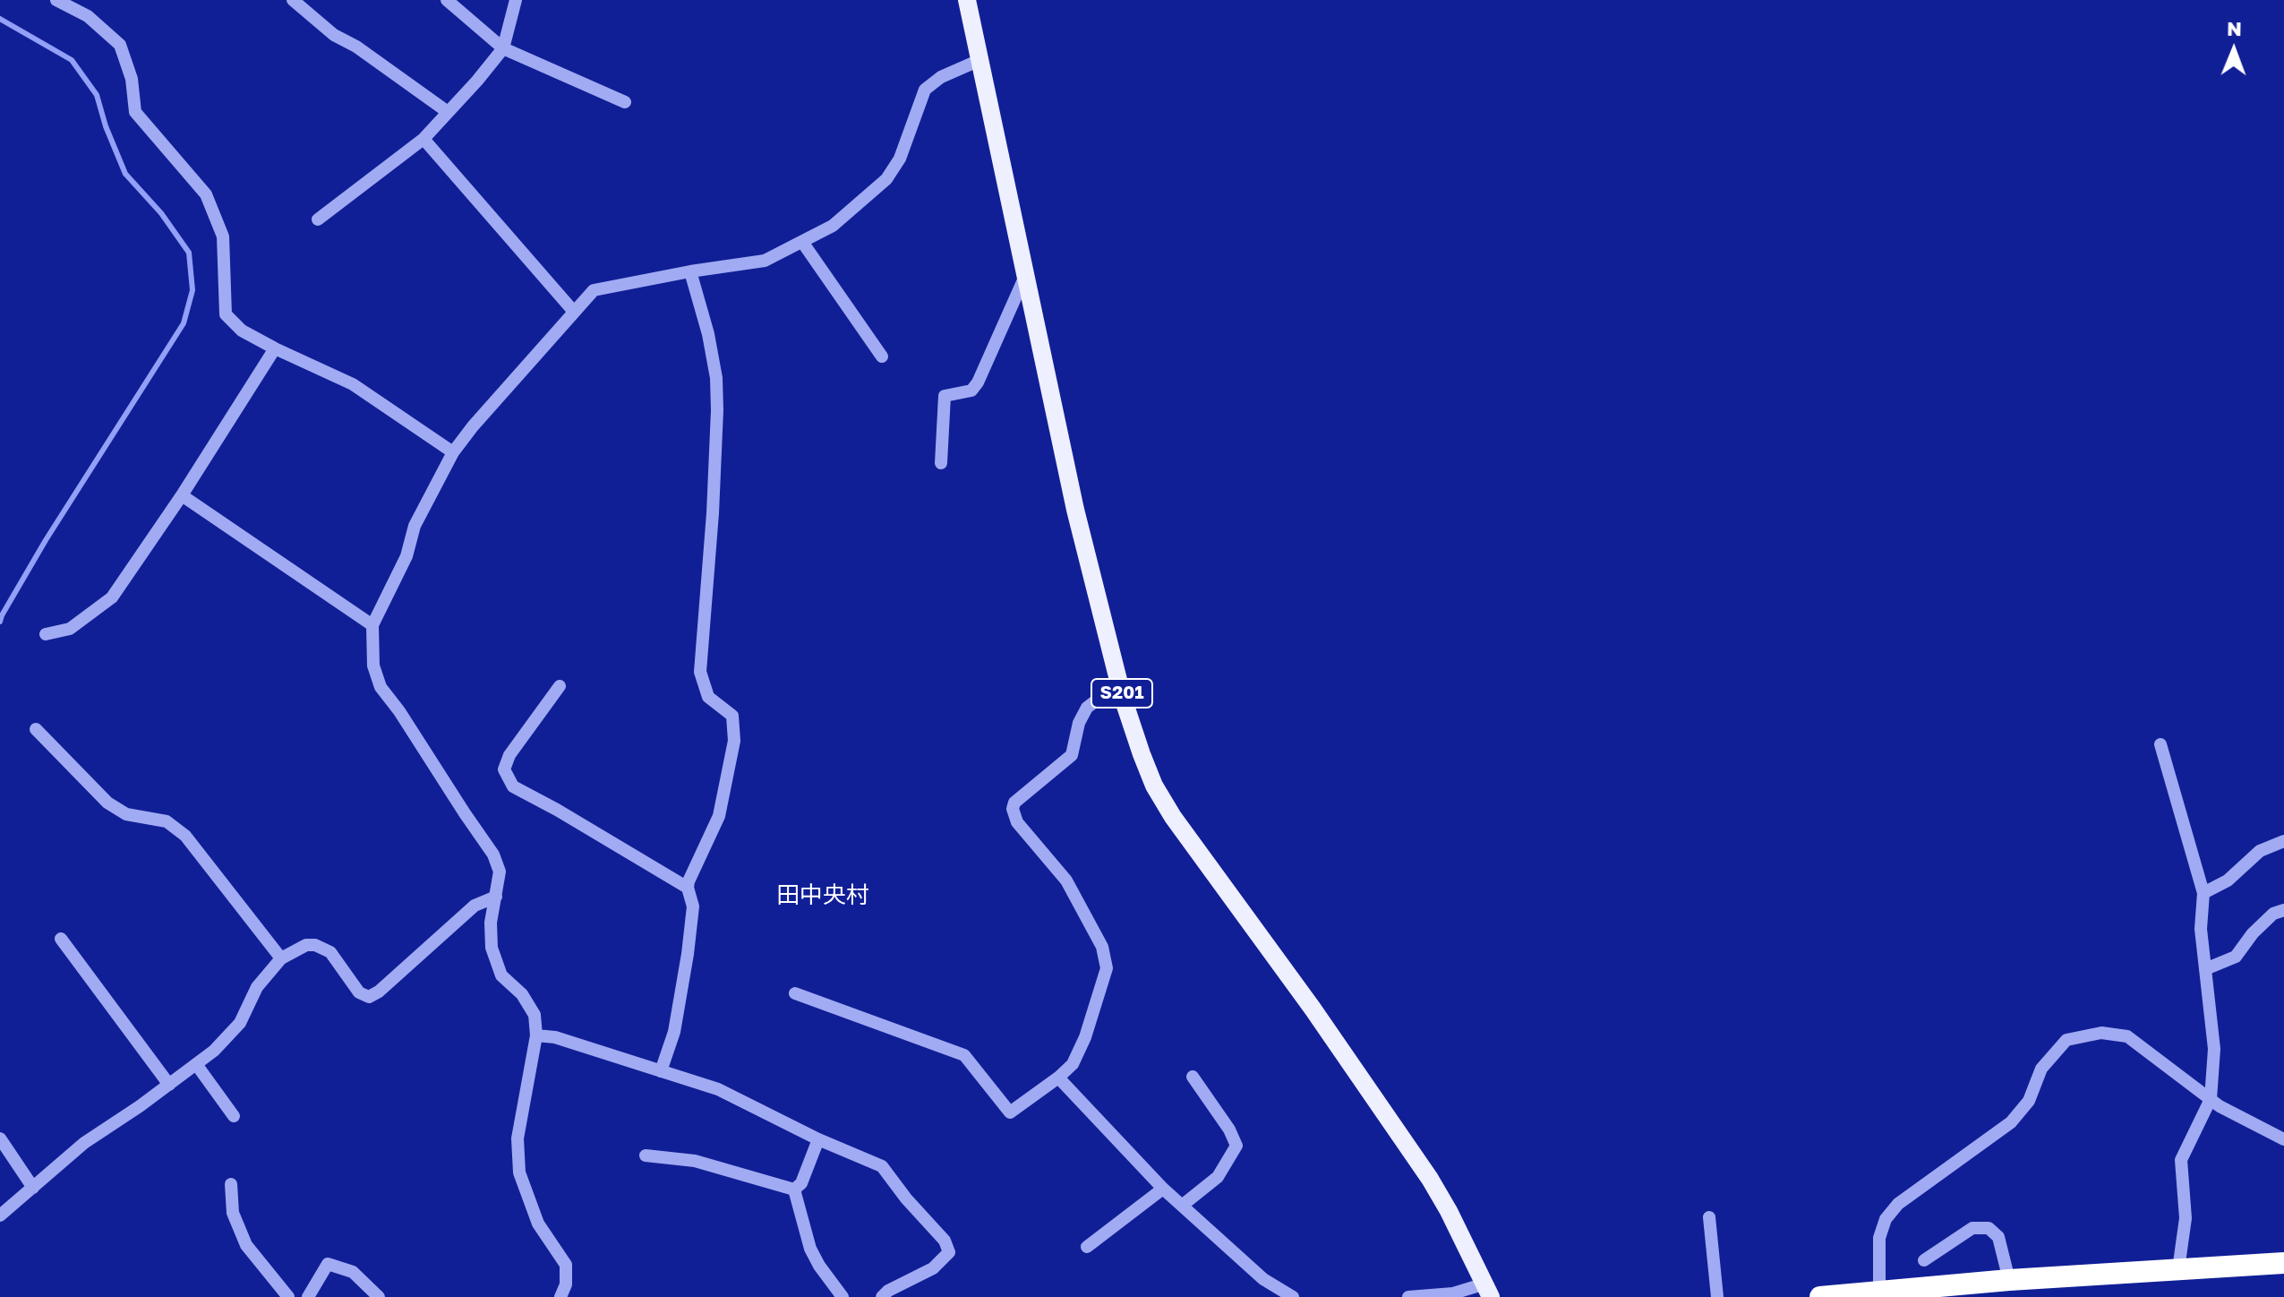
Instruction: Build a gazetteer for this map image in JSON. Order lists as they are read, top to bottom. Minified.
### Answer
{"streets":{"main road":["S201"]},"districts":["田中央村"],"north":"top"}
